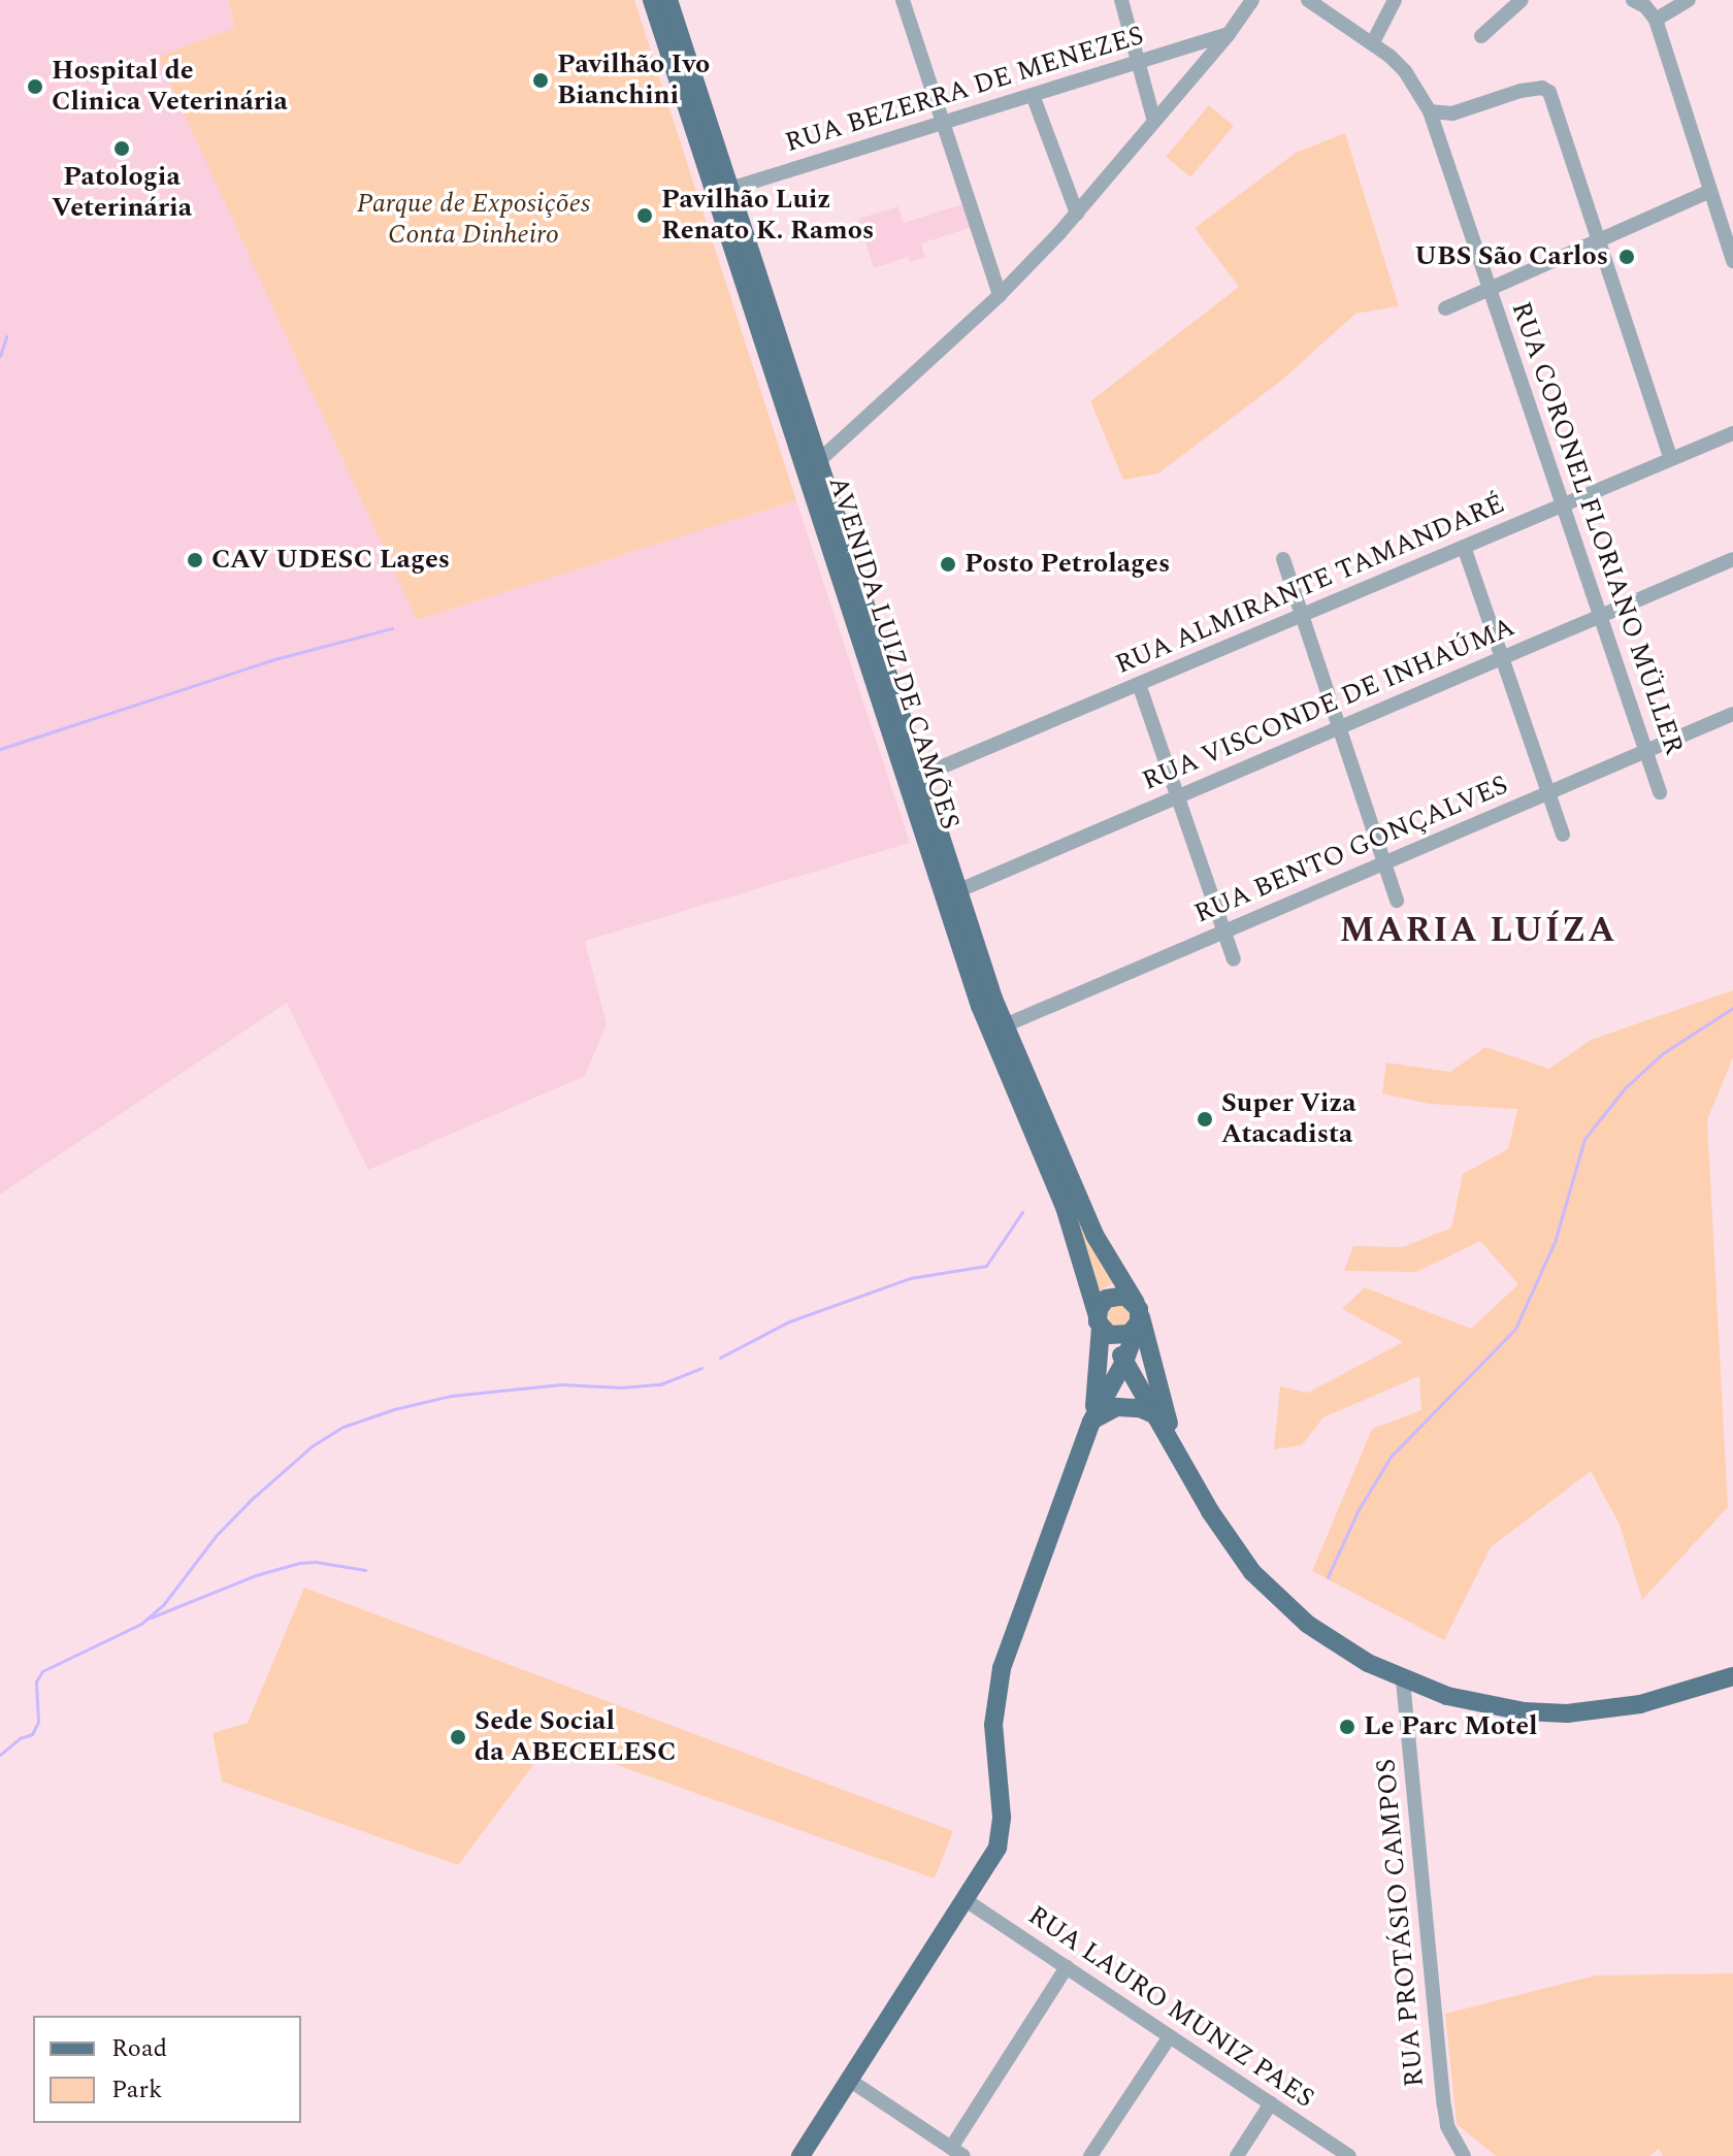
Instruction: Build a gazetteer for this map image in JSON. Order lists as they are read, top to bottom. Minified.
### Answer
{"streets":{"main road":["AVENIDA LUIZ DE CAMÕES"],"street":["RUA BEZERRA DE MENEZES","RUA CORONEL FLORIANO MÜLLER","RUA ALMIRANTE TAMANDARÉ","RUA VISCONDE DE INHAÚMA","RUA BENTO GONÇALVES","RUA PROTÁSIO CAMPOS","RUA LAURO MUNIZ PAES"]},"crossings":[["RUA BEZERRA DE MENEZES","AVENIDA LUIZ DE CAMÕES"],["RUA CORONEL FLORIANO MÜLLER","RUA ALMIRANTE TAMANDARÉ"],["RUA CORONEL FLORIANO MÜLLER","RUA VISCONDE DE INHAÚMA"],["RUA CORONEL FLORIANO MÜLLER","RUA BENTO GONÇALVES"],["RUA ALMIRANTE TAMANDARÉ","AVENIDA LUIZ DE CAMÕES"],["AVENIDA LUIZ DE CAMÕES","RUA VISCONDE DE INHAÚMA"],["AVENIDA LUIZ DE CAMÕES","RUA BENTO GONÇALVES"]],"districts":["MARIA LUÍZA"],"parks":["Parque de Exposições Conta Dinheiro"],"places":["Pavilhão Ivo Bianchini","Hospital de Clinica Veterinária","Patologia Veterinária","Pavilhão Luiz Renato K. Ramos","UBS São Carlos","CAV UDESC Lages","Posto Petrolages","Super Viza Atacadista","Le Parc Motel","Sede Social da ABECELESC"],"legend":["Road","Park"]}
